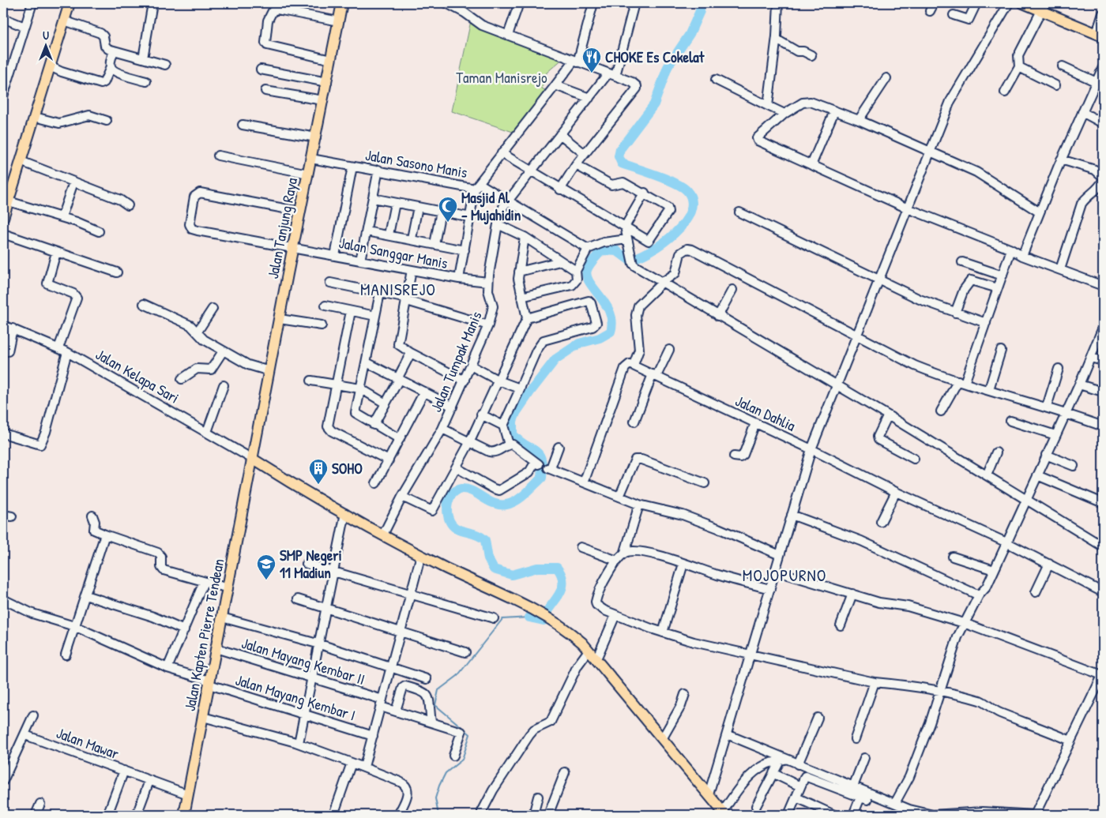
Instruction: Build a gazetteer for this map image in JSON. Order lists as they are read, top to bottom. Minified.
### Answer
{"streets":{"main road":["Jalan Tanjung Raya","Jalan Kapten Pierre Tendean"],"street":["Jalan Sasono Manis","Jalan Sanggar Manis","Jalan Tumpak Manis","Jalan Kelapa Sari","Jalan Dahlia","Jalan Mayang Kembar II","Jalan Mayang Kembar I","Jalan Mawar"]},"crossings":[["Jalan Sasono Manis","Jalan Tanjung Raya"],["Jalan Tanjung Raya","Jalan Sanggar Manis"],["Jalan Tanjung Raya","Jalan Kelapa Sari"],["Jalan Tanjung Raya","Jalan Kapten Pierre Tendean"],["Jalan Sanggar Manis","Jalan Tumpak Manis"],["Jalan Kelapa Sari","Jalan Kapten Pierre Tendean"],["Jalan Kapten Pierre Tendean","Jalan Mayang Kembar II"],["Jalan Kapten Pierre Tendean","Jalan Mayang Kembar I"],["Jalan Kapten Pierre Tendean","Jalan Mawar"]],"districts":["MANISREJO","MOJOPURNO"],"parks":["Taman Manisrejo"],"places":{"restaurant":["CHOKE Es Cokelat"],"mosque":["Masjid Al - Mujahidin"],"building":["SOHO"],"school or university":["SMP Negeri 11 Madiun"]},"north":"top"}
